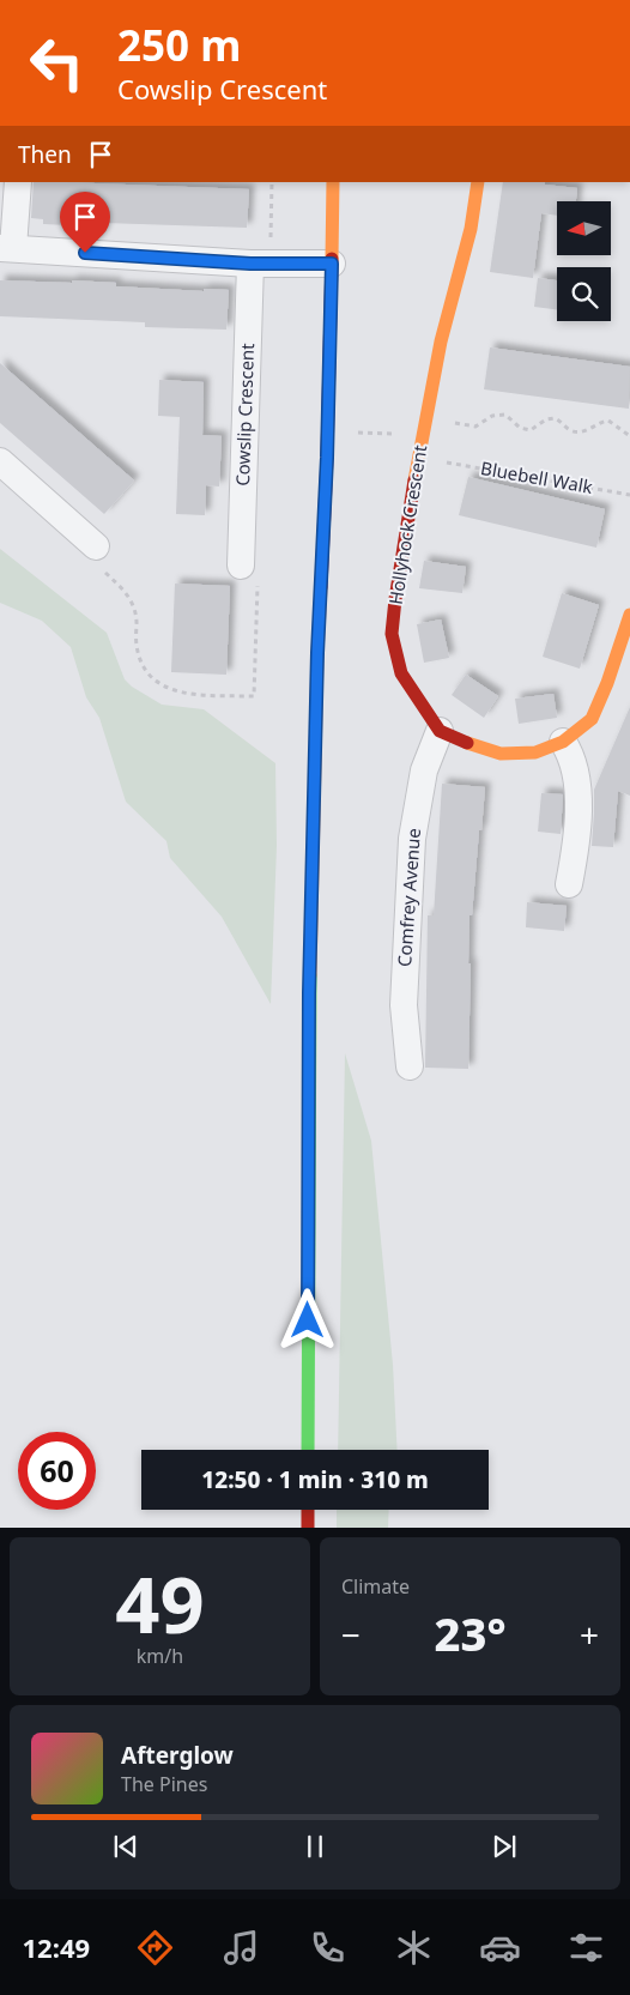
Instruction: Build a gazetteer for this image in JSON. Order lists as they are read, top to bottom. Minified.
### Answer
{"streets":{"main road":["Hollyhock Crescent"],"street":["Cowslip Crescent","Comfrey Avenue"],"path":["Bluebell Walk"]},"crossings":[["Hollyhock Crescent","Comfrey Avenue"]],"north":"left","page":{"turn":["250 m","Cowslip Crescent"],"then":"Then","limit":"60","trip":"12:50 · 1 min · 310 m","tile":[["49","km/h"],"Climate"],"heat":["−","23°","+"],"song":["Afterglow","The Pines"],"tabs":"12:49"}}
